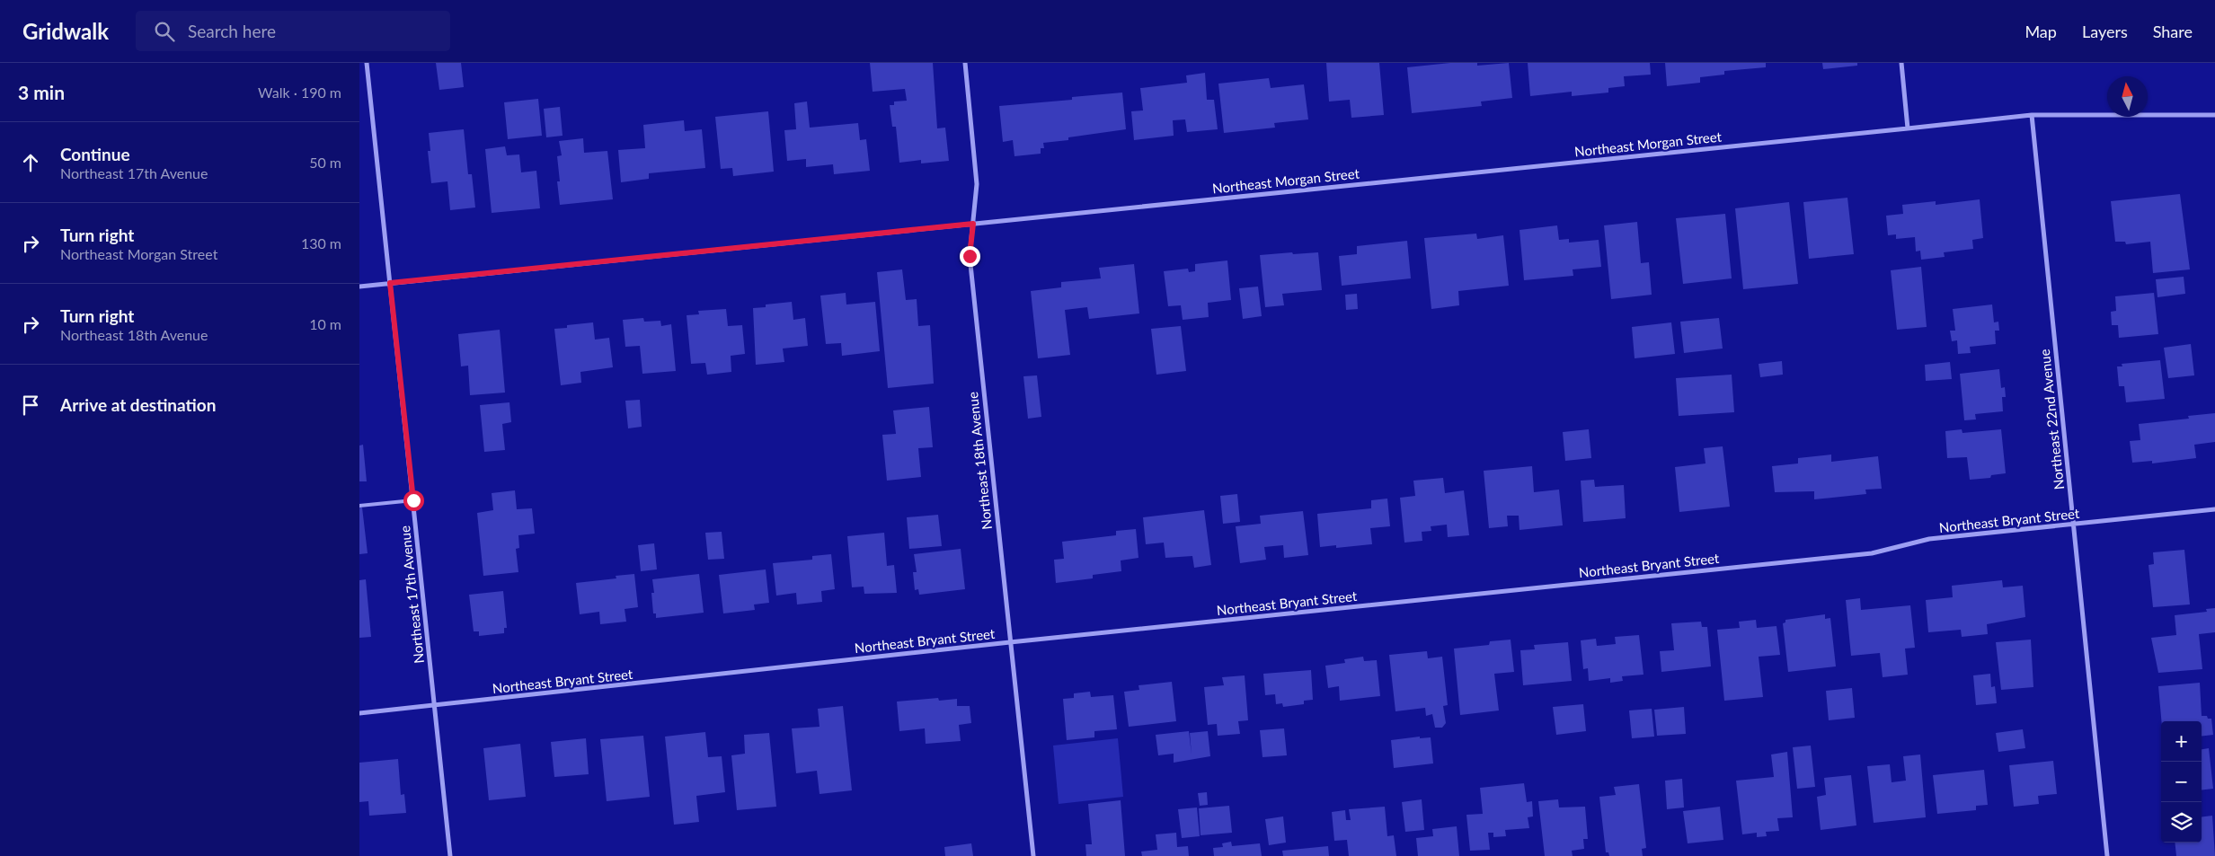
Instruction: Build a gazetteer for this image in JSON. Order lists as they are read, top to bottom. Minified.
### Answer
{"streets":{"street":["Northeast Morgan Street","Northeast 22nd Avenue","Northeast 18th Avenue","Northeast Bryant Street","Northeast 17th Avenue"]},"crossings":[["Northeast Morgan Street","Northeast 22nd Avenue"],["Northeast Morgan Street","Northeast 18th Avenue"],["Northeast Morgan Street","Northeast 17th Avenue"],["Northeast 22nd Avenue","Northeast Bryant Street"],["Northeast 18th Avenue","Northeast Bryant Street"],["Northeast Bryant Street","Northeast 17th Avenue"]],"north":"top","page":{"header":"Gridwalk","search":"Search here","nav":["Map","Layers","Share"],"heading":["3 min","Walk · 190 m"],"list":[["Continue","Northeast 17th Avenue","50 m"],["Turn right","Northeast Morgan Street","130 m"],["Turn right","Northeast 18th Avenue","10 m"],"Arrive at destination"],"map_buttons":["+","−"]}}
